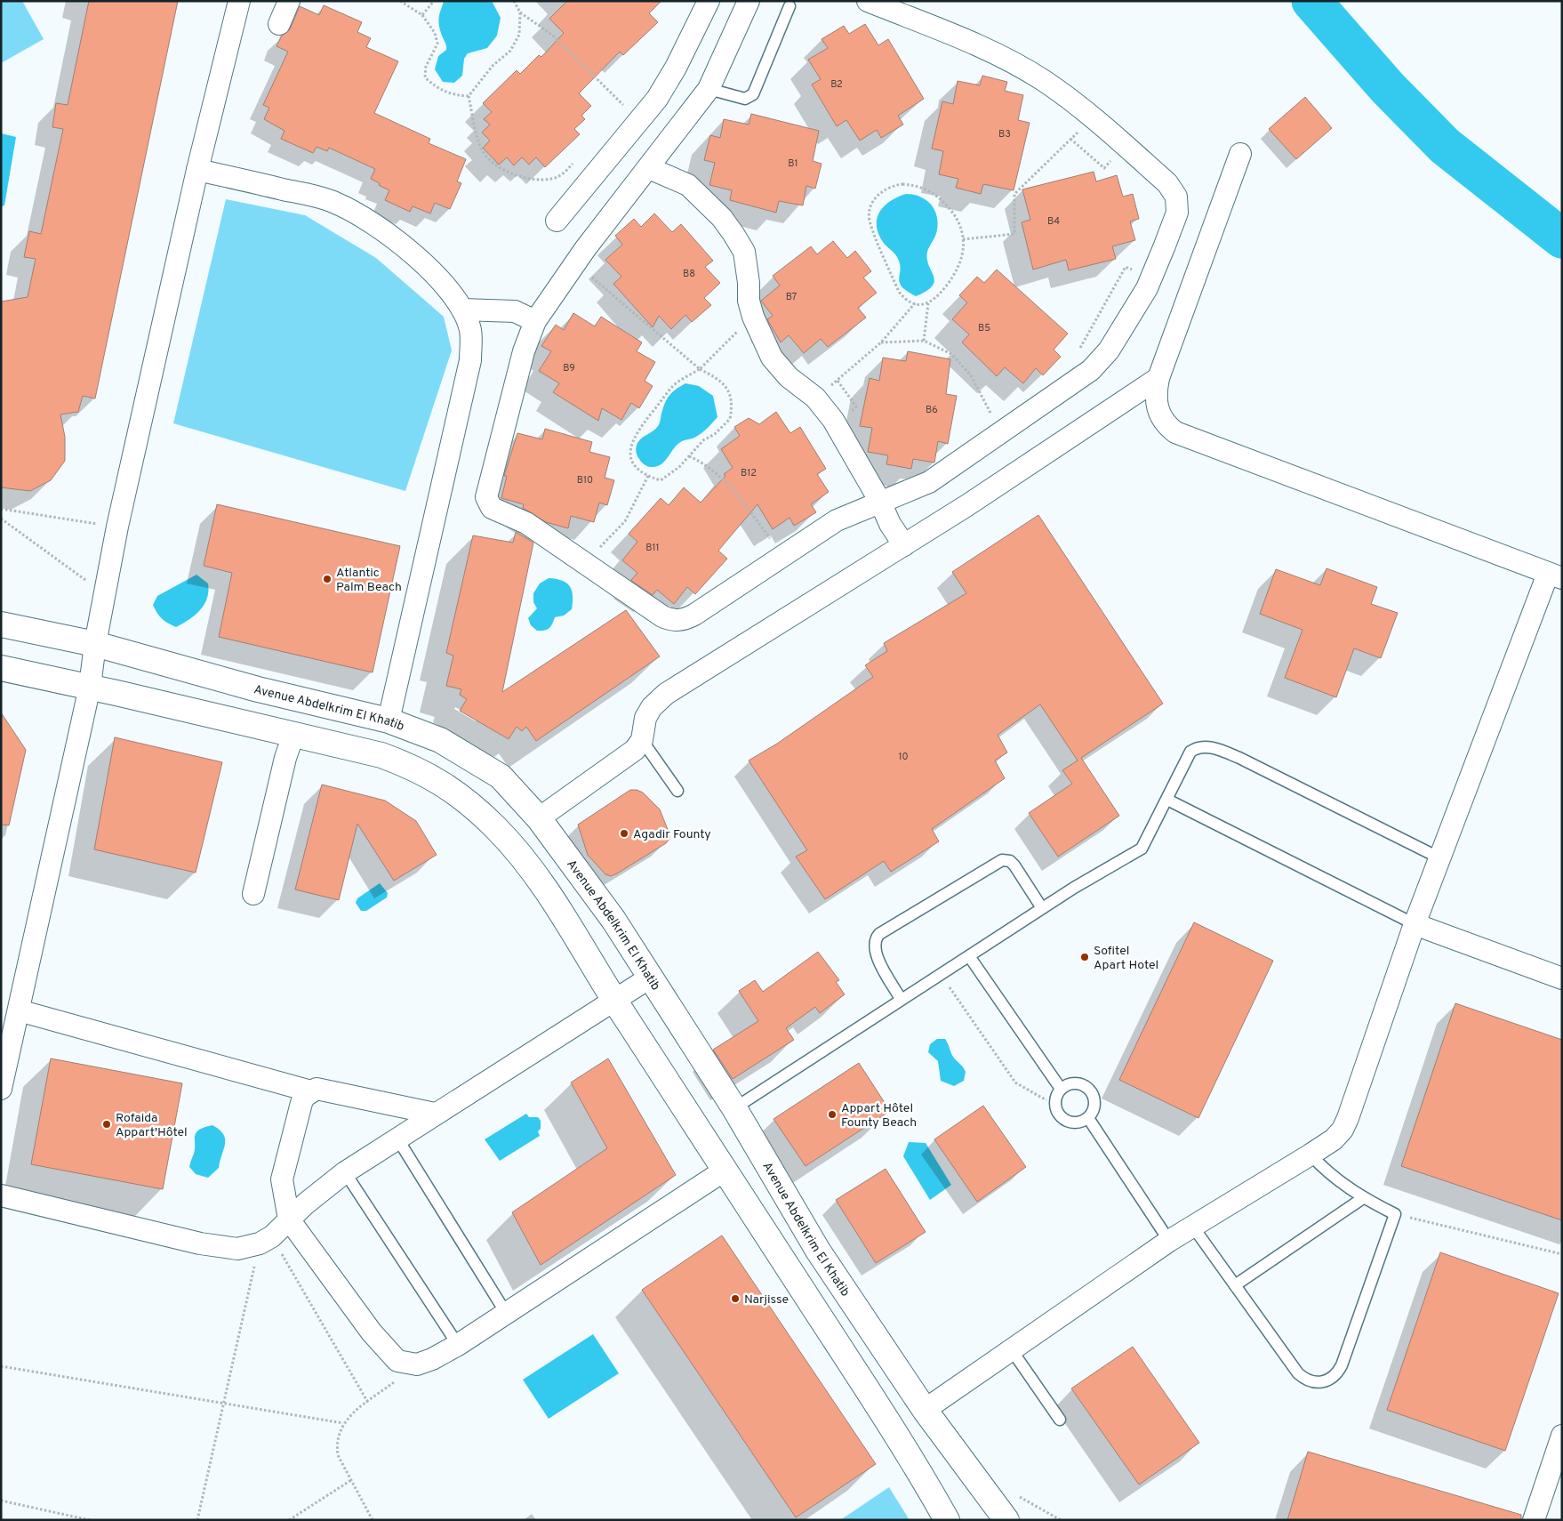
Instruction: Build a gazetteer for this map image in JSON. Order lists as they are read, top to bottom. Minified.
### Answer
{"streets":{"street":["Avenue Abdelkrim El Khatib"]},"places":["Atlantic Palm Beach","Agadir Founty","Sofitel Apart Hotel","Appart Hôtel Founty Beach","Rofaida Appart'Hôtel","Narjisse"],"house_numbers":["B2","B3","B1","B4","B8","B7","B5","B9","B6","B12","B10","B11","10"]}
